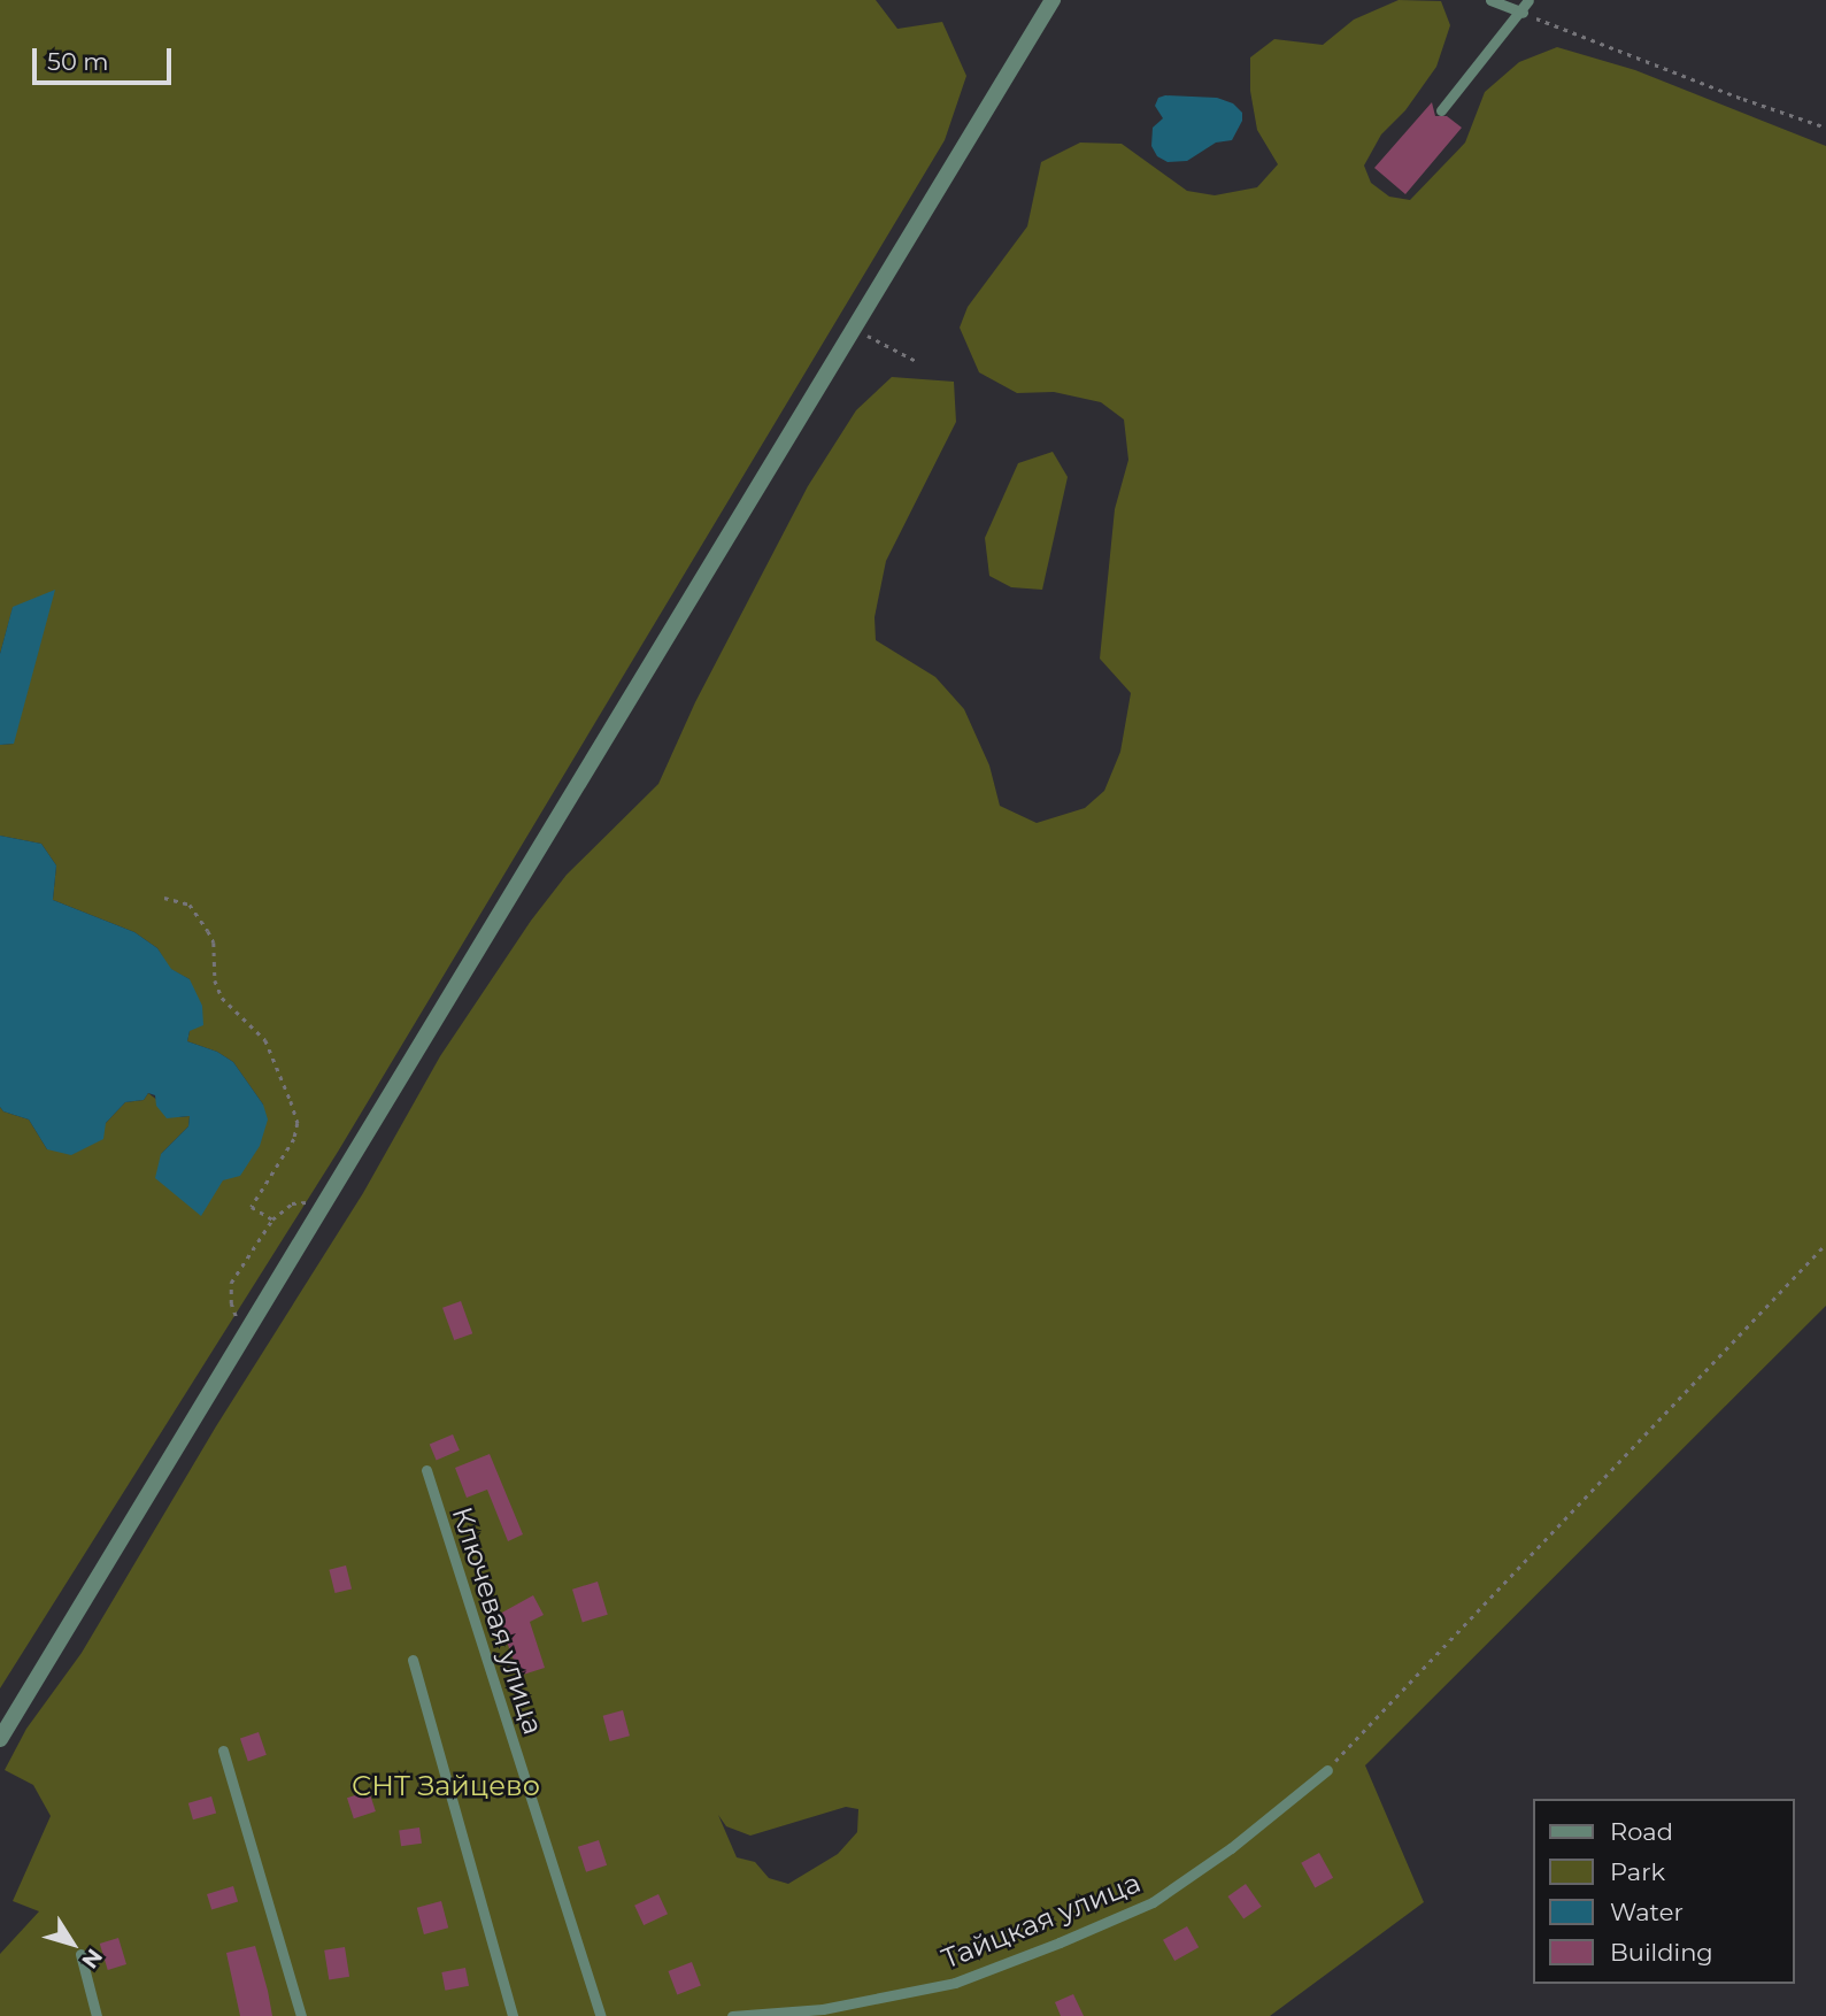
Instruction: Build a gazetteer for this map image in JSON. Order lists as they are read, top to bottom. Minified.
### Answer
{"streets":{"lane":["Ключевая улица","Тайцкая улица"]},"parks":["СНТ Зайцево"],"legend":["Road","Park","Water","Building"],"scale_bar":"50 m","north":"bottom right"}
